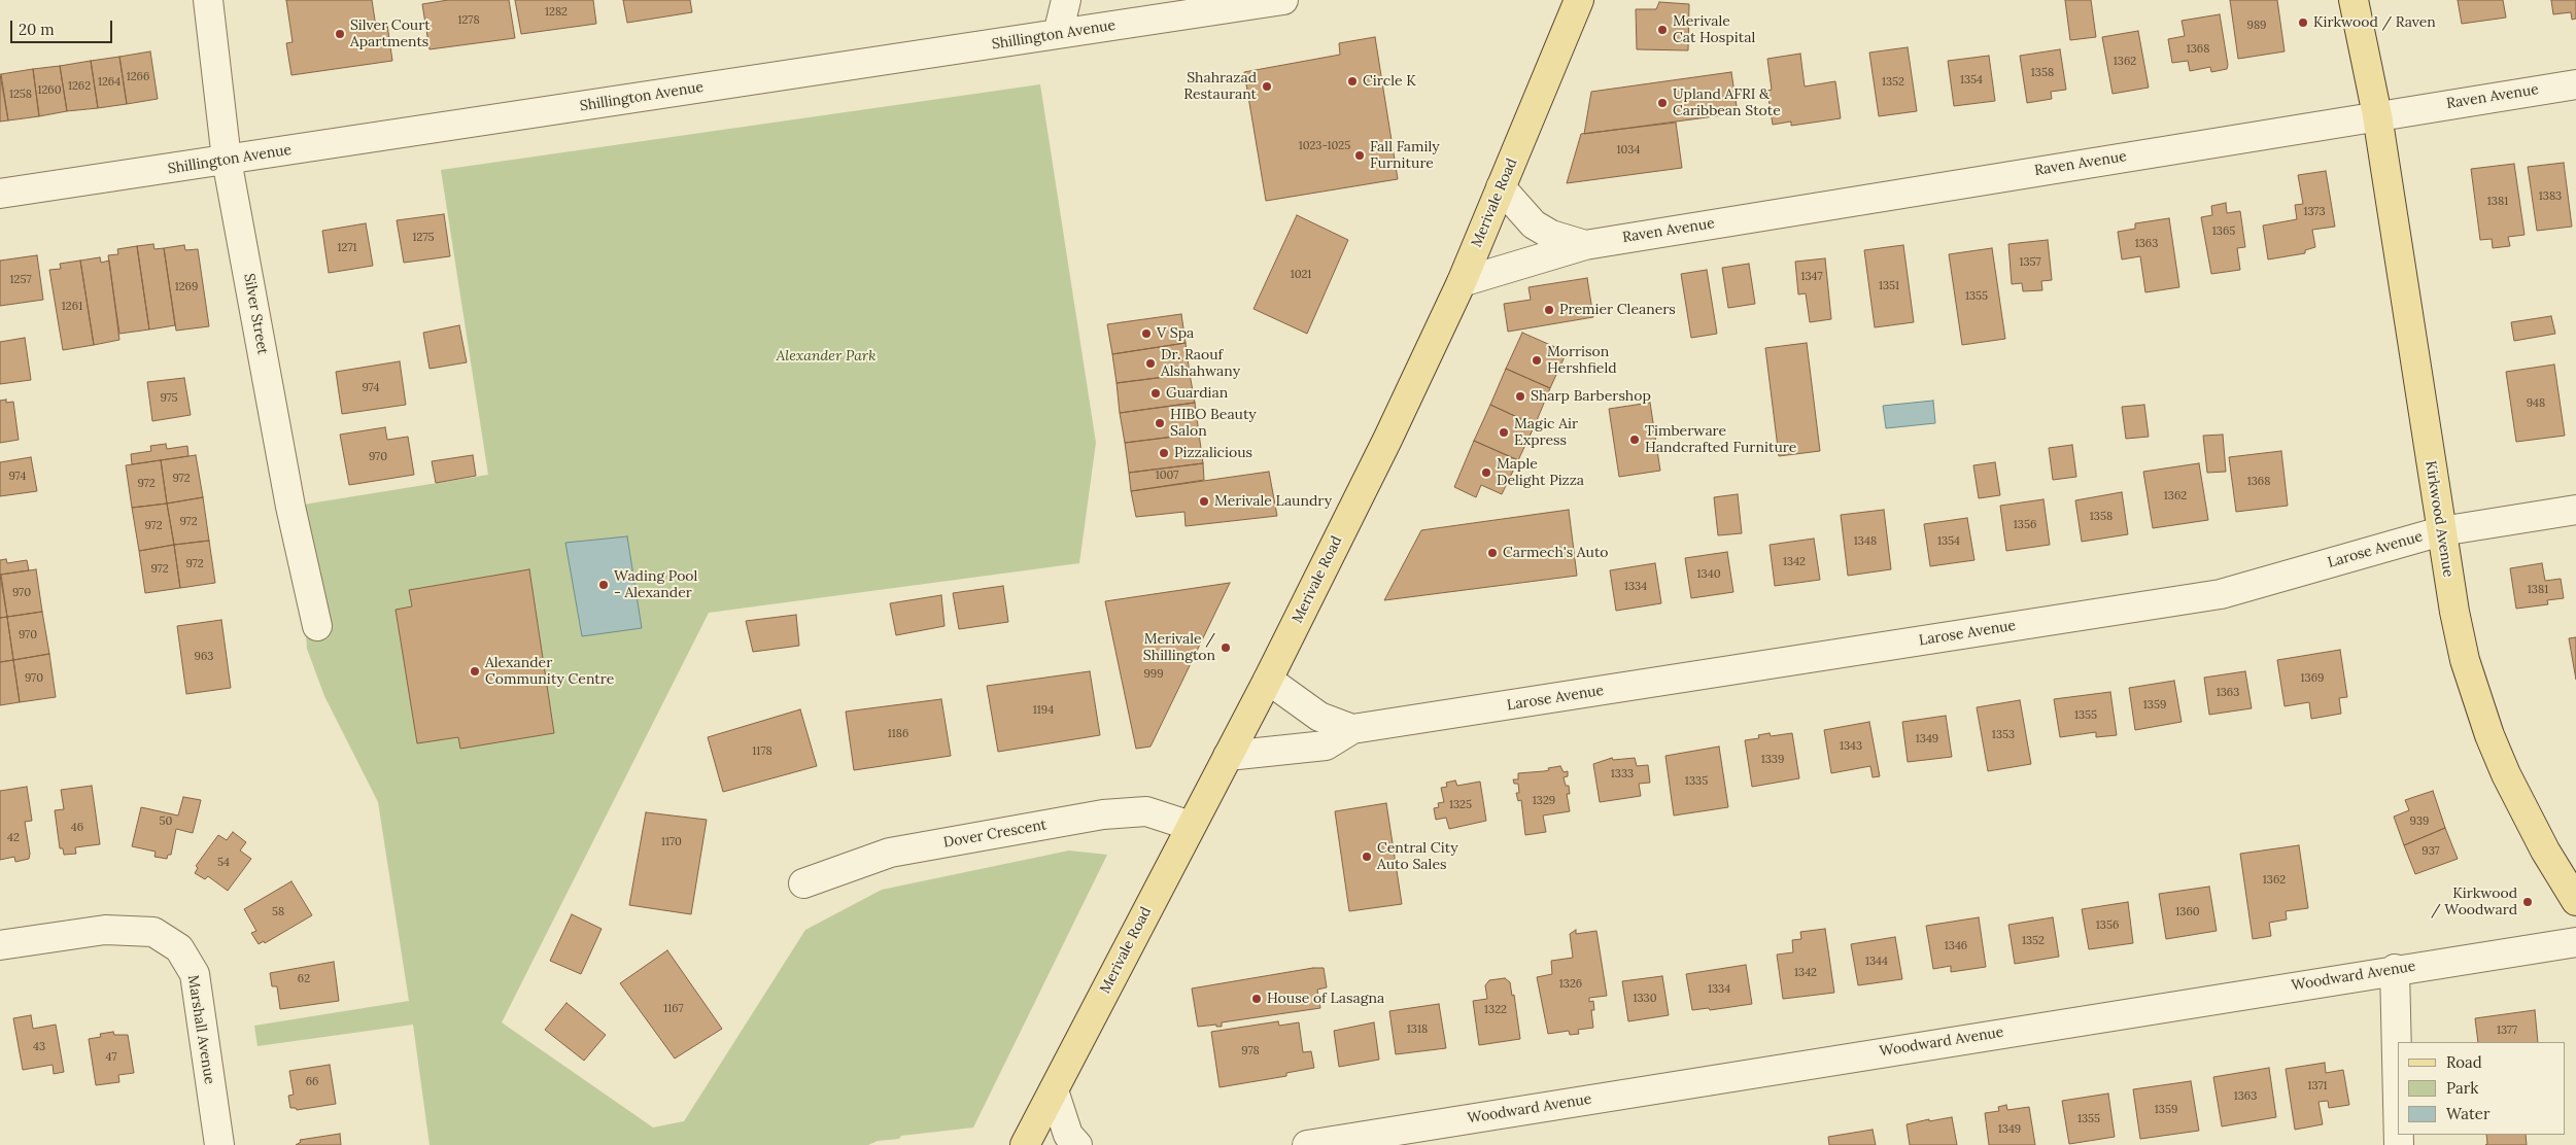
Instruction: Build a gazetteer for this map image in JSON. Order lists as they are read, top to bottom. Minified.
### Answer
{"streets":{"main road":["Merivale Road","Kirkwood Avenue"],"street":["Shillington Avenue","Raven Avenue","Silver Street","Larose Avenue","Dover Crescent","Woodward Avenue","Marshall Avenue"]},"crossings":[["Shillington Avenue","Silver Street"],["Raven Avenue","Merivale Road"],["Raven Avenue","Kirkwood Avenue"],["Merivale Road","Larose Avenue"],["Merivale Road","Dover Crescent"],["Kirkwood Avenue","Larose Avenue"]],"parks":["Alexander Park"],"places":["Kirkwood / Raven","Merivale Cat Hospital","Silver Court Apartments","Circle K","Shahrazad Restaurant","Upland AFRI & Caribbean Stote","Fall Family Furniture","Premier Cleaners","V Spa","Morrison Hershfield","Dr. Raouf Alshahwany","Guardian","Sharp Barbershop","HIBO Beauty Salon","Magic Air Express","Timberware Handcrafted Furniture","Pizzalicious","Maple Delight Pizza","Merivale Laundry","Carmech's Auto","Wading Pool - Alexander","Merivale / Shillington","Alexander Community Centre","Central City Auto Sales","Kirkwood / Woodward","House of Lasagna"],"house_numbers":["1282","1278","989","1368","1362","1358","1266","1354","1264","1352","1262","1260","1258","1023-1025","1034","1383","1381","1373","1365","1275","1363","1271","1357","1021","1347","1257","1351","1269","1355","1261","974","975","948","970","1007","974","972","1368","972","1362","1358","972","1356","972","1348","1354","1342","972","972","1340","1334","1381","970","970","963","999","970","1369","1363","1359","1194","1355","1186","1353","1349","1343","1178","1339","1333","1335","1329","1325","50","939","46","42","1170","937","54","1362","58","1360","1356","1352","1346","1344","1342","62","1326","1334","1330","1167","1322","1318","1377","43","978","47","66","1371","1363","1359","1355","1349"],"legend":["Road","Park","Water"],"scale_bar":"20 m"}
